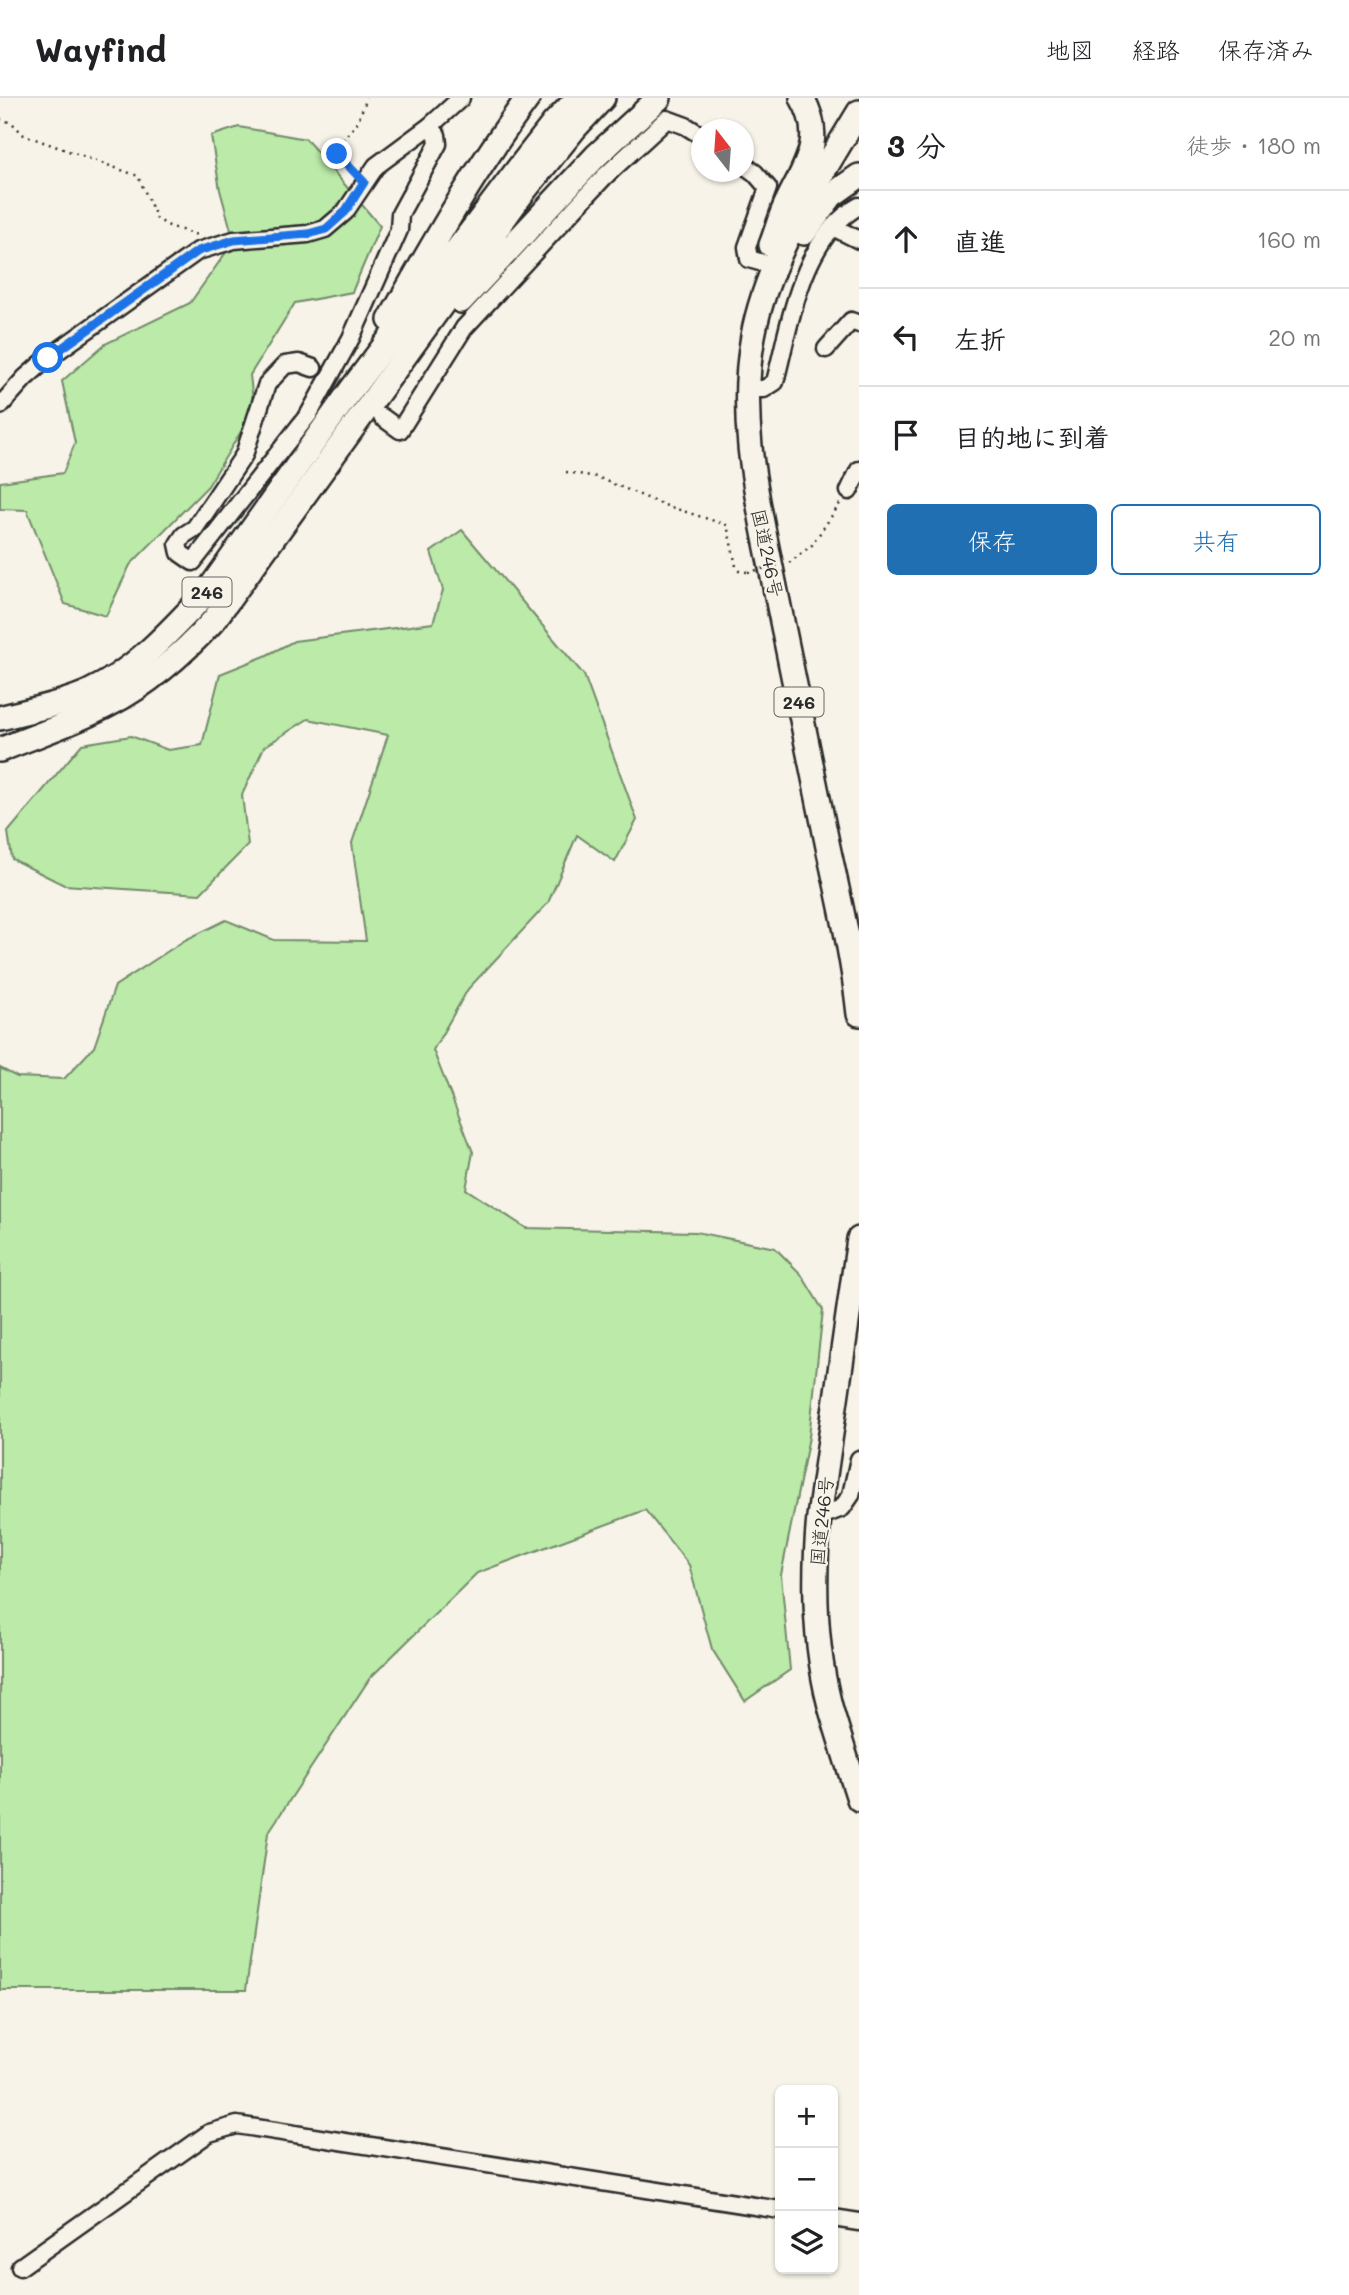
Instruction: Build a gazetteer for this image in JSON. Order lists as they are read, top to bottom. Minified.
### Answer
{"streets":{"highway":["国道246号","246"]},"north":"top","page":{"header":"Wayfind","nav":["地図","経路","保存済み"],"heading":["3 分","徒歩 · 180 m"],"list":[["直進","160 m"],["左折","20 m"],"目的地に到着"],"buttons":["保存","共有"],"map_buttons":["+","−"]}}
